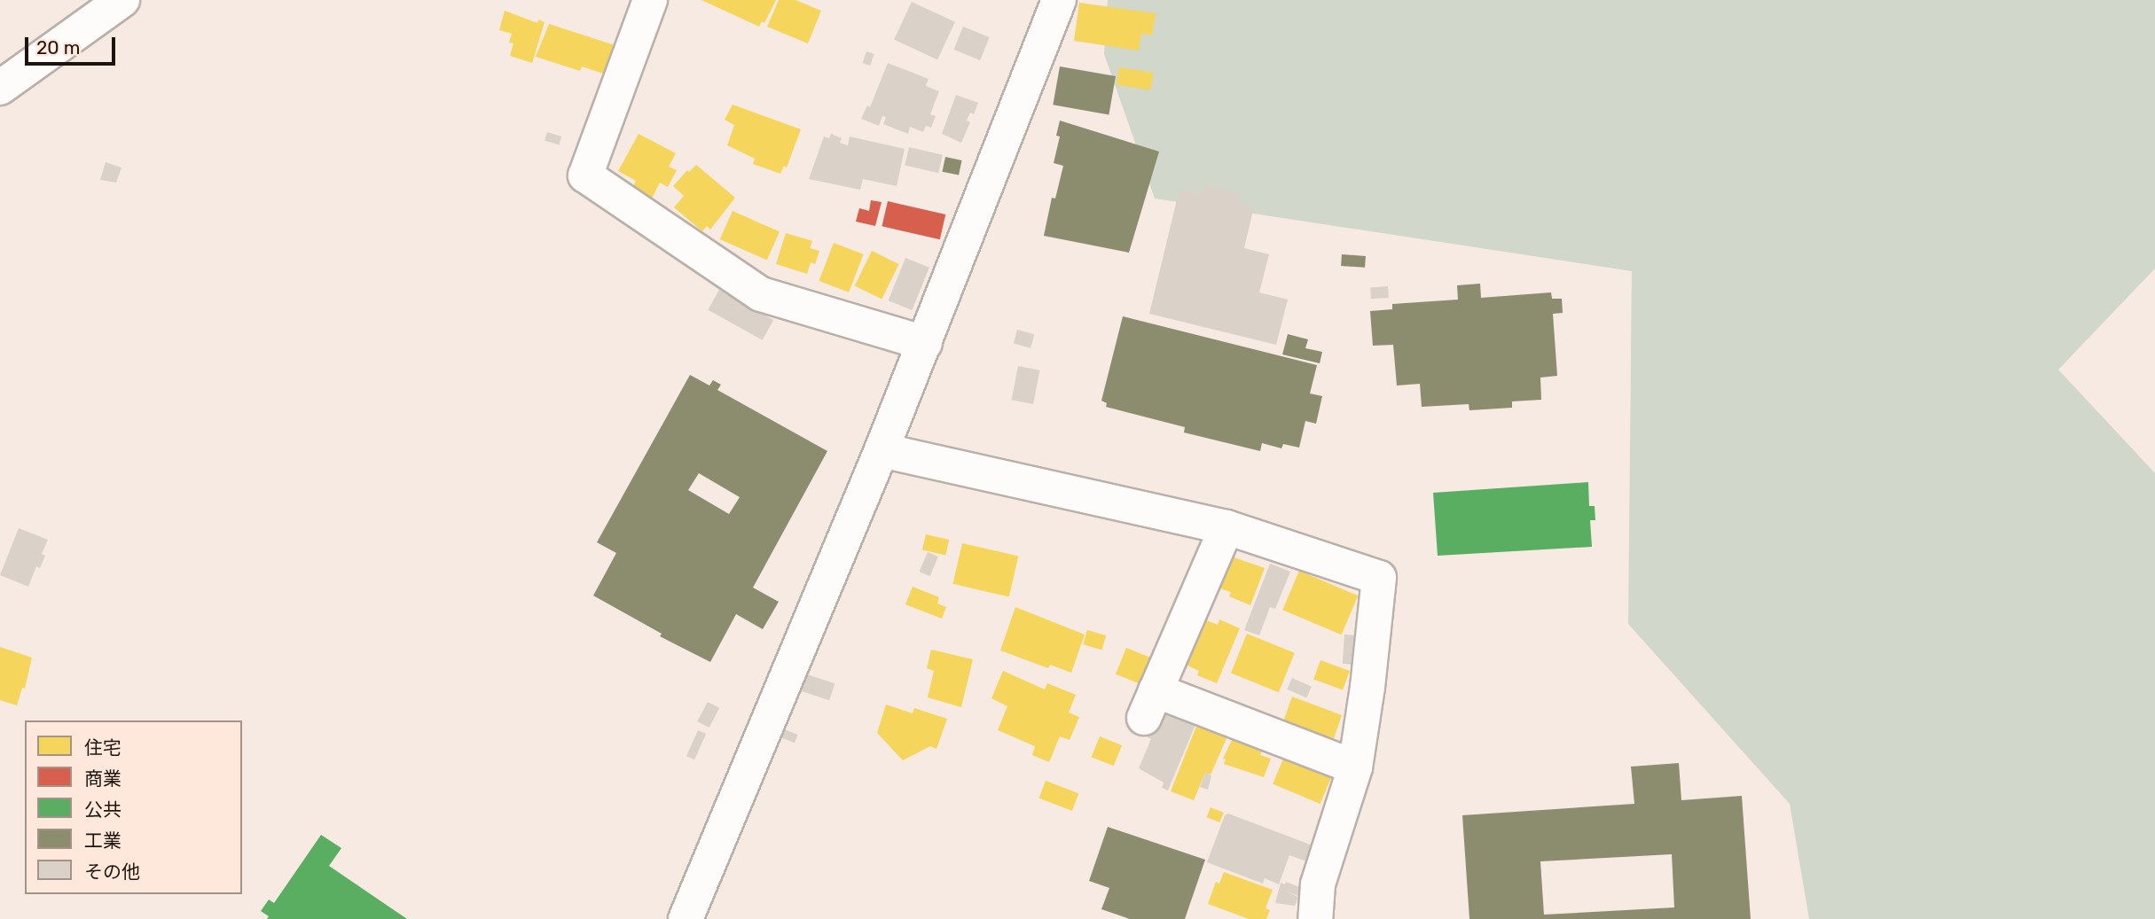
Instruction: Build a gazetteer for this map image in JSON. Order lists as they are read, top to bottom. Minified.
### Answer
{"legend":["住宅","商業","公共","工業","その他"],"scale_bar":"20 m"}
